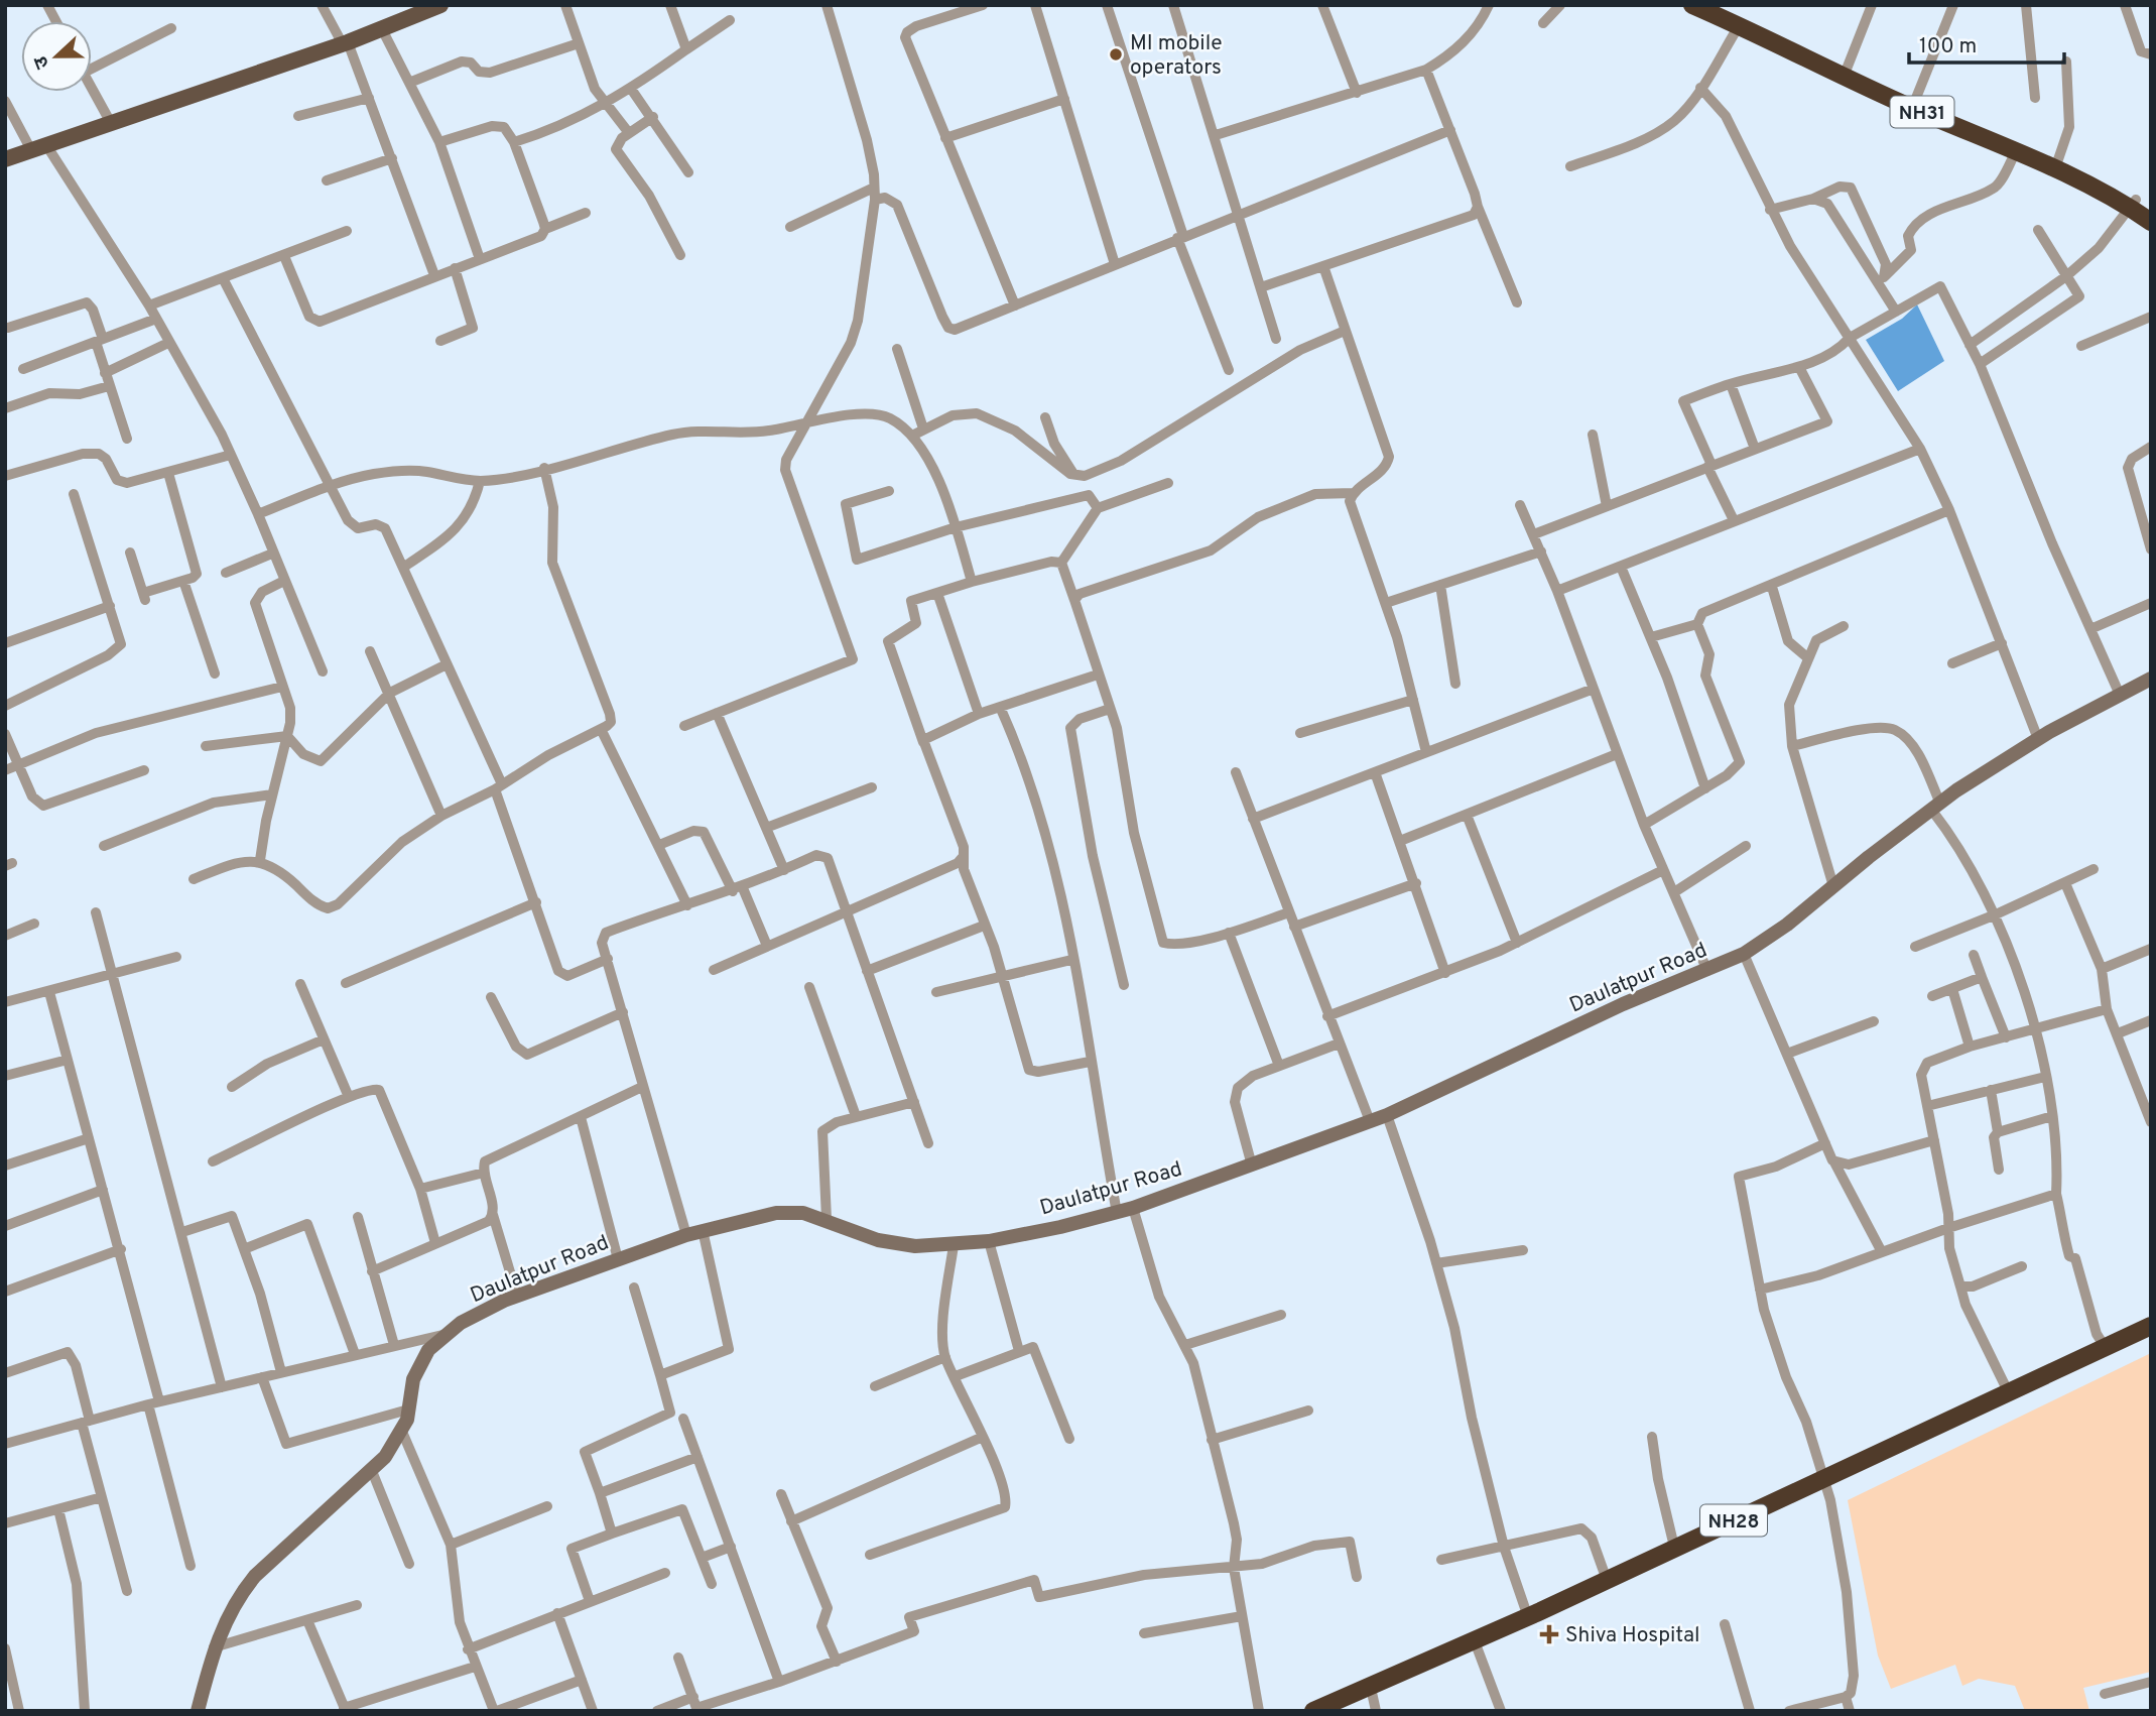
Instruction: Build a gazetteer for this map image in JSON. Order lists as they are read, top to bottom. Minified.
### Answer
{"streets":{"highway":["NH31","NH28"],"street":["Daulatpur Road"]},"places":{"other":["MI mobile operators"],"health":["Shiva Hospital"]},"scale_bar":"100 m","north":"left"}
